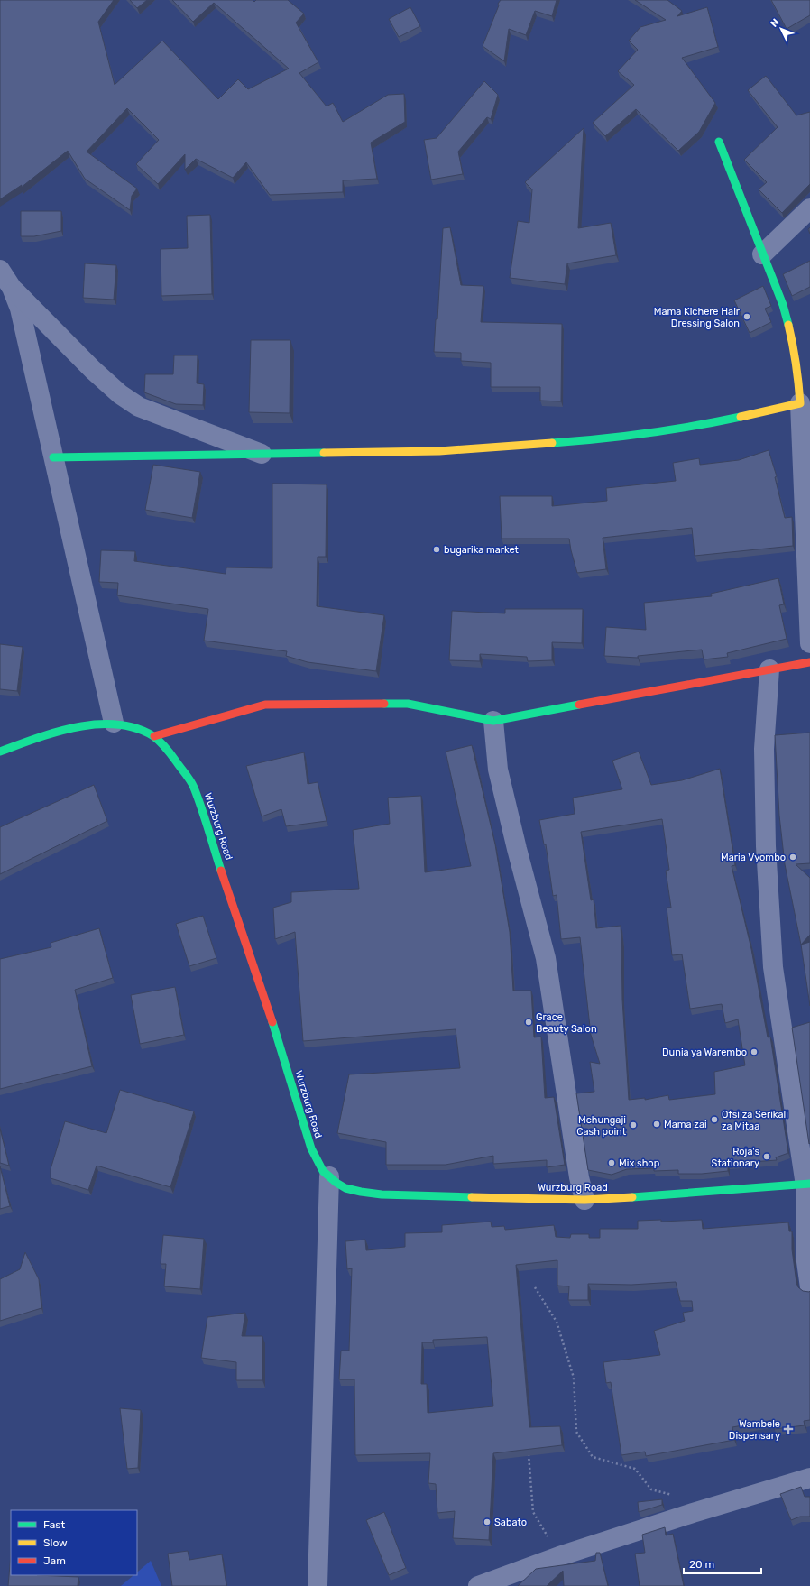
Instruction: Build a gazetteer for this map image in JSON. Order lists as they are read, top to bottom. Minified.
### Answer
{"streets":{"street":["Wurzburg Road"]},"places":{"other":["Mama Kichere Hair Dressing Salon","bugarika market","Maria Vyombo","Grace Beauty Salon","Dunia ya Warembo","Ofsi za Serikali za Mitaa","Mama zai","Mchungaji Cash point","Roja's Stationary","Mix shop","Sabato"],"health":["Wambele Dispensary"]},"legend":["Fast","Slow","Jam"],"scale_bar":"20 m","north":"top left"}
